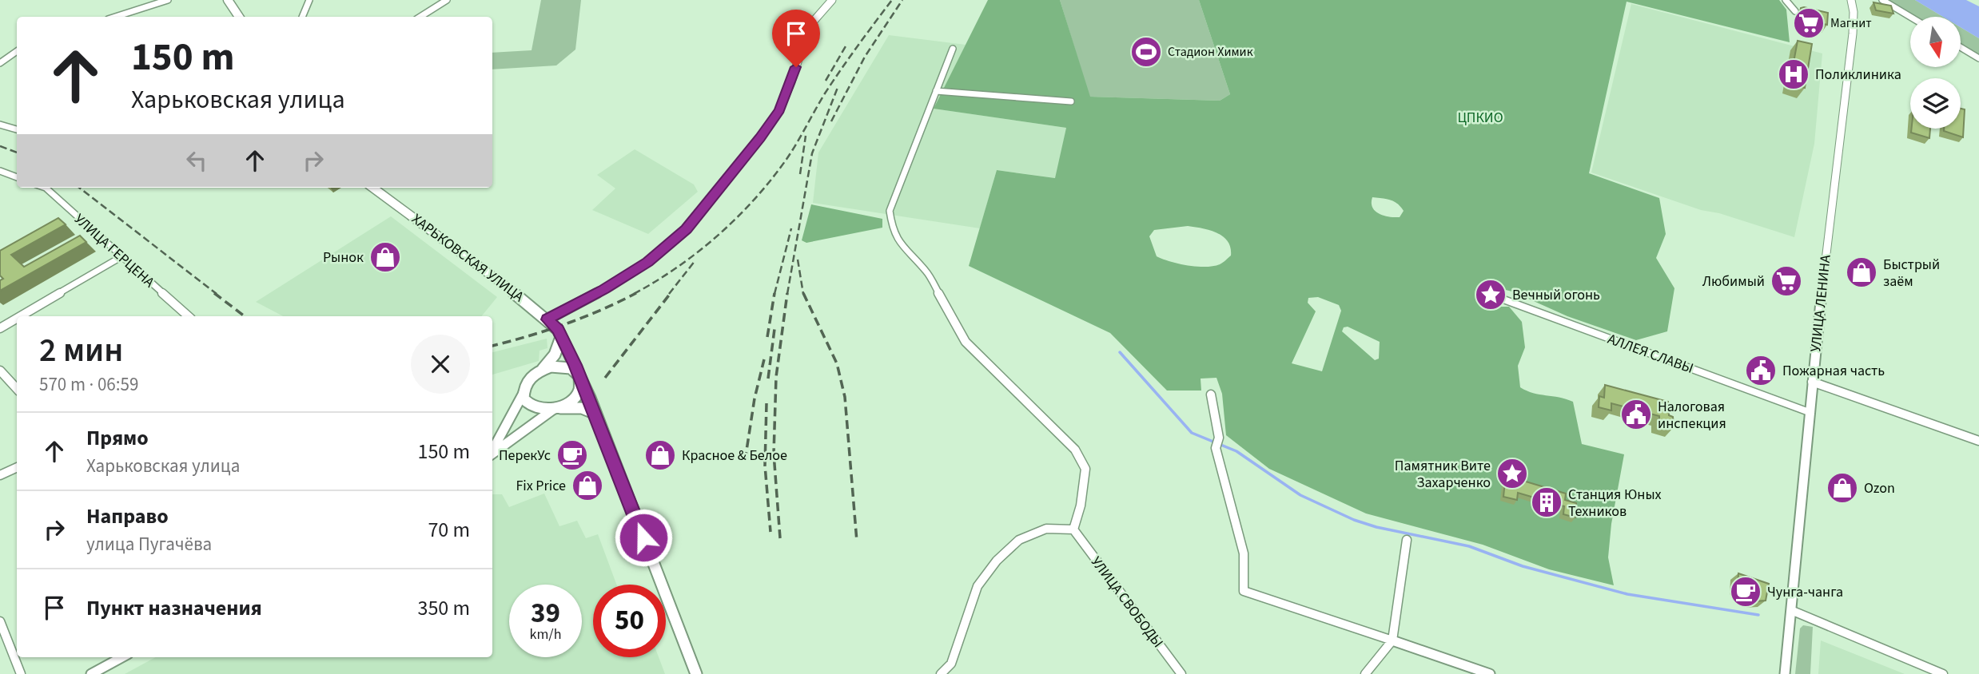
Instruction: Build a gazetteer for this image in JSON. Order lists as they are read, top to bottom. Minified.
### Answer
{"streets":{"main road":["ХАРЬКОВСКАЯ УЛИЦА"],"street":["УЛИЦА ГЕРЦЕНА","УЛИЦА ЛЕНИНА","АЛЛЕЯ СЛАВЫ","УЛИЦА СВОБОДЫ"]},"crossings":[["УЛИЦА ЛЕНИНА","АЛЛЕЯ СЛАВЫ"]],"parks":["ЦПКИО"],"places":{"supermarket":["Магнит","Любимый"],"sports":["Стадион Химик"],"hospital":["Поликлиника"],"shop":["Рынок","Быстрый заём","Красное & Белое","Fix Price","Ozon"],"place":["Вечный огонь","Памятник Вите Захарченко"],"public building":["Пожарная часть","Налоговая инспекция"],"cafe":["ПерекУс","Чунга-чанга"],"building":["Станция Юных Техников"]},"north":"bottom","page":{"turn":["150 m","Харьковская улица"],"heading":["2 мин","570 m · 06:59"],"list":[{"name":"Прямо","note":"Харьковская улица","value":"150 m"},{"name":"Направо","note":"улица Пугачёва","value":"70 m"},{"name":"Пункт назначения","value":"350 m"}],"speed":"39 km/h","limit":"50"}}
